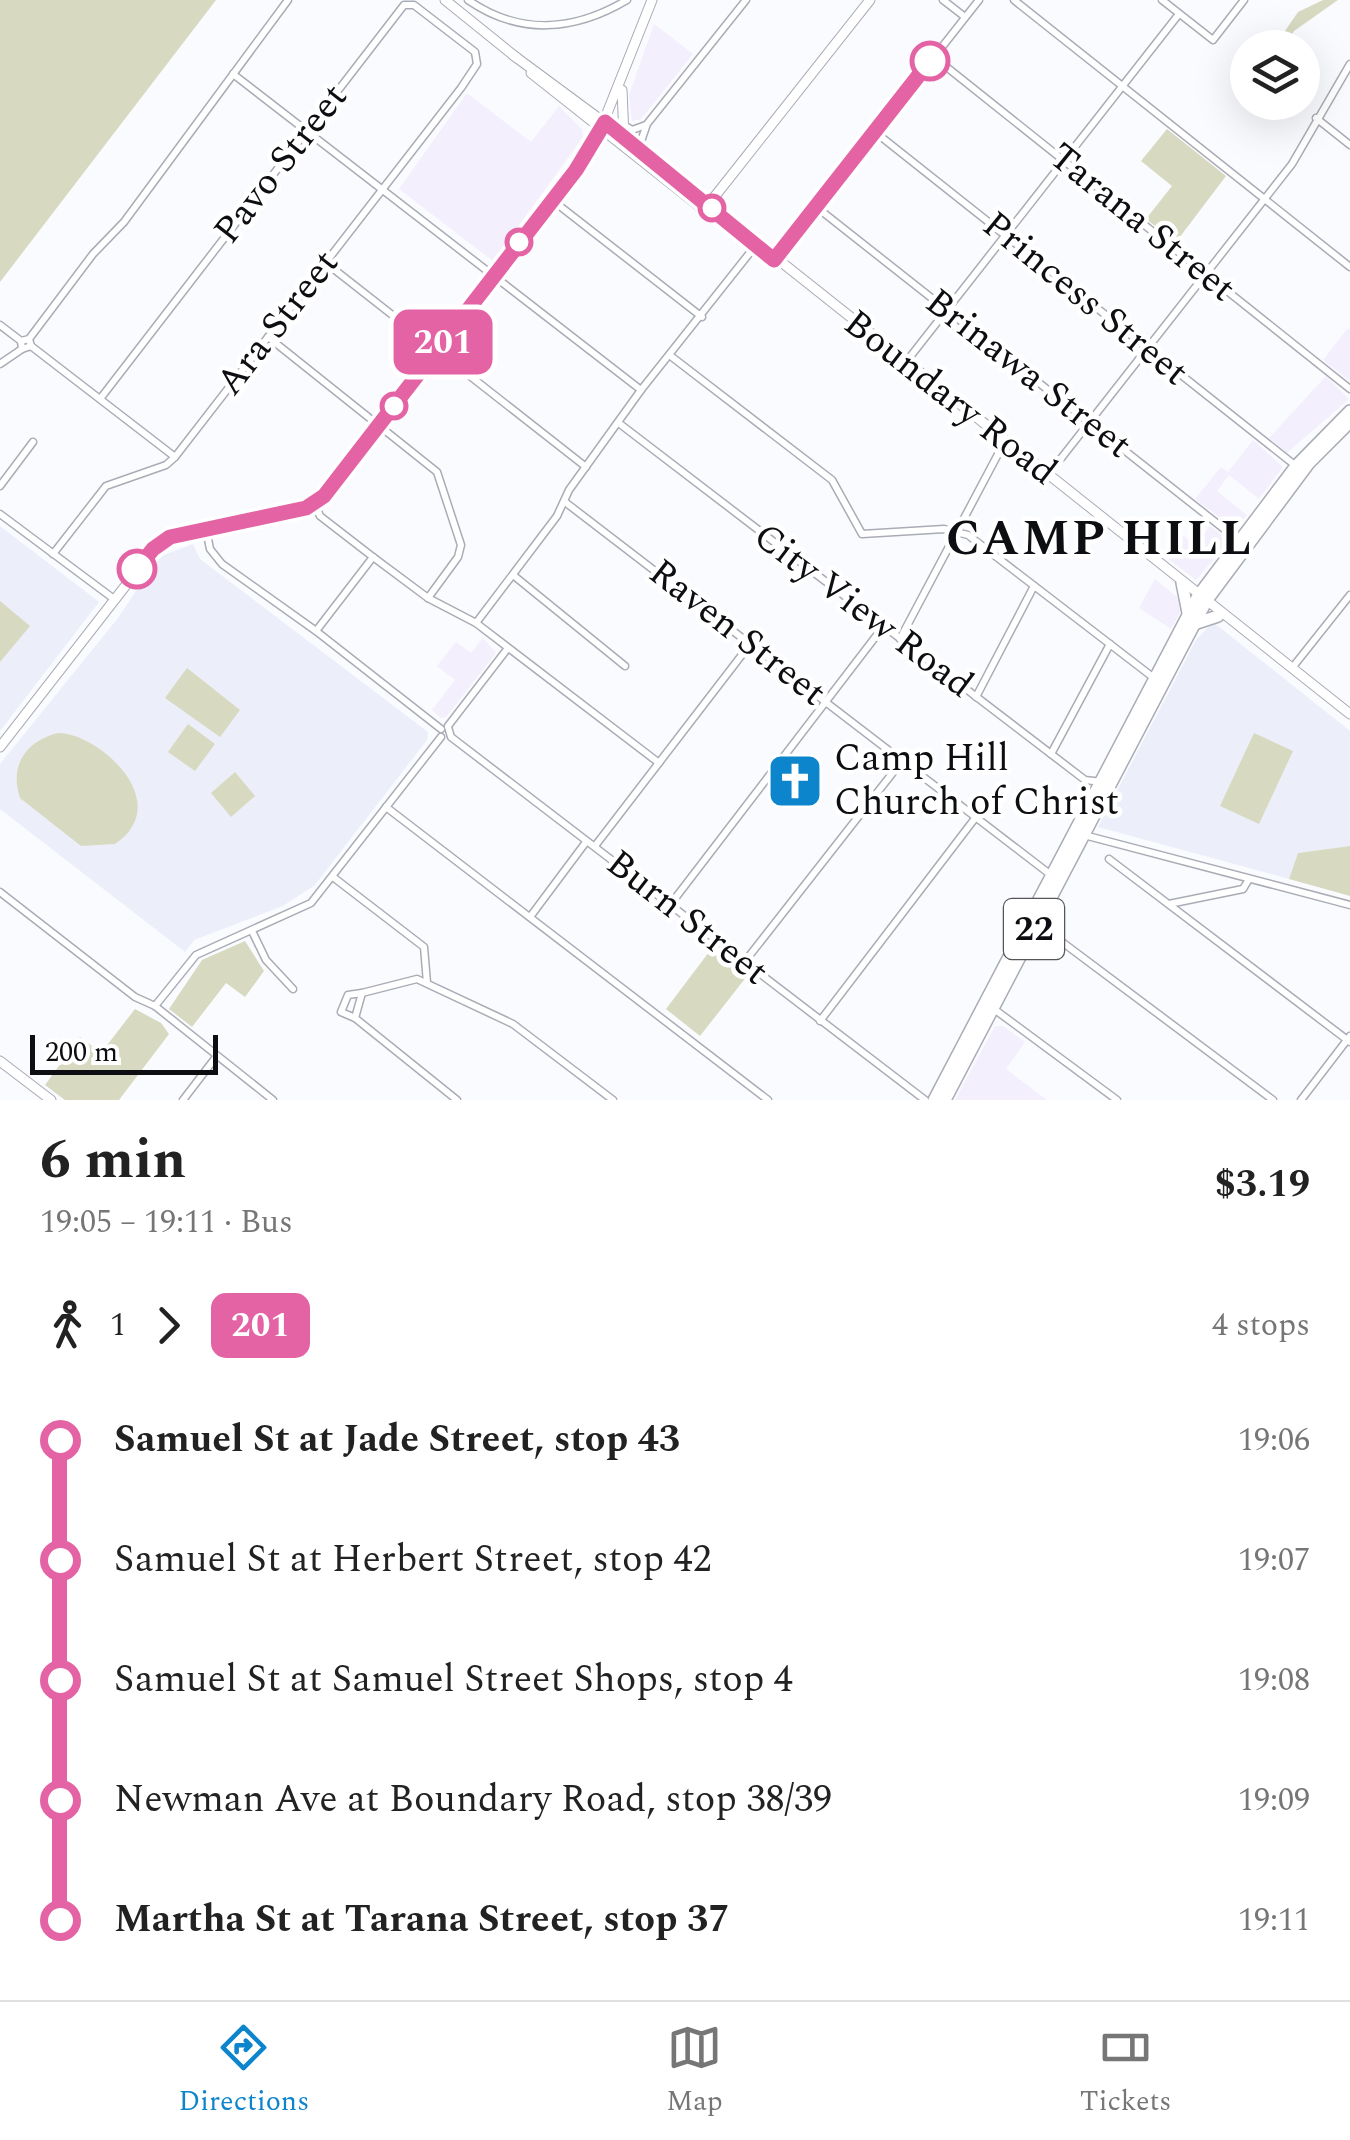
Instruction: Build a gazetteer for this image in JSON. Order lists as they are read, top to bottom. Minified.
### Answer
{"streets":{"highway":["22"],"main road":["Boundary Road"],"street":["Pavo Street","Tarana Street","Princess Street","Ara Street","Brinawa Street","City View Road","Raven Street","Burn Street"]},"crossings":[["Pavo Street","Ara Street"],["Princess Street","22"],["Brinawa Street","22"],["Boundary Road","22"],["City View Road","22"],["Raven Street","22"]],"districts":["CAMP HILL"],"places":{"church":["Camp Hill Church of Christ"]},"lines":["bus line 201"],"scale_bar":"200 m","page":{"on_map":"201","scale":"200 m","heading":["6 min","19:05 – 19:11 · Bus","$3.19"],"legs":["1","201","4 stops"],"list":[{"name":"Samuel St at Jade Street, stop 43","value":"19:06"},{"name":"Samuel St at Herbert Street, stop 42","value":"19:07"},{"name":"Samuel St at Samuel Street Shops, stop 4","value":"19:08"},{"name":"Newman Ave at Boundary Road, stop 38/39","value":"19:09"},{"name":"Martha St at Tarana Street, stop 37","value":"19:11"}],"tabs":["Directions","Map","Tickets"]}}
